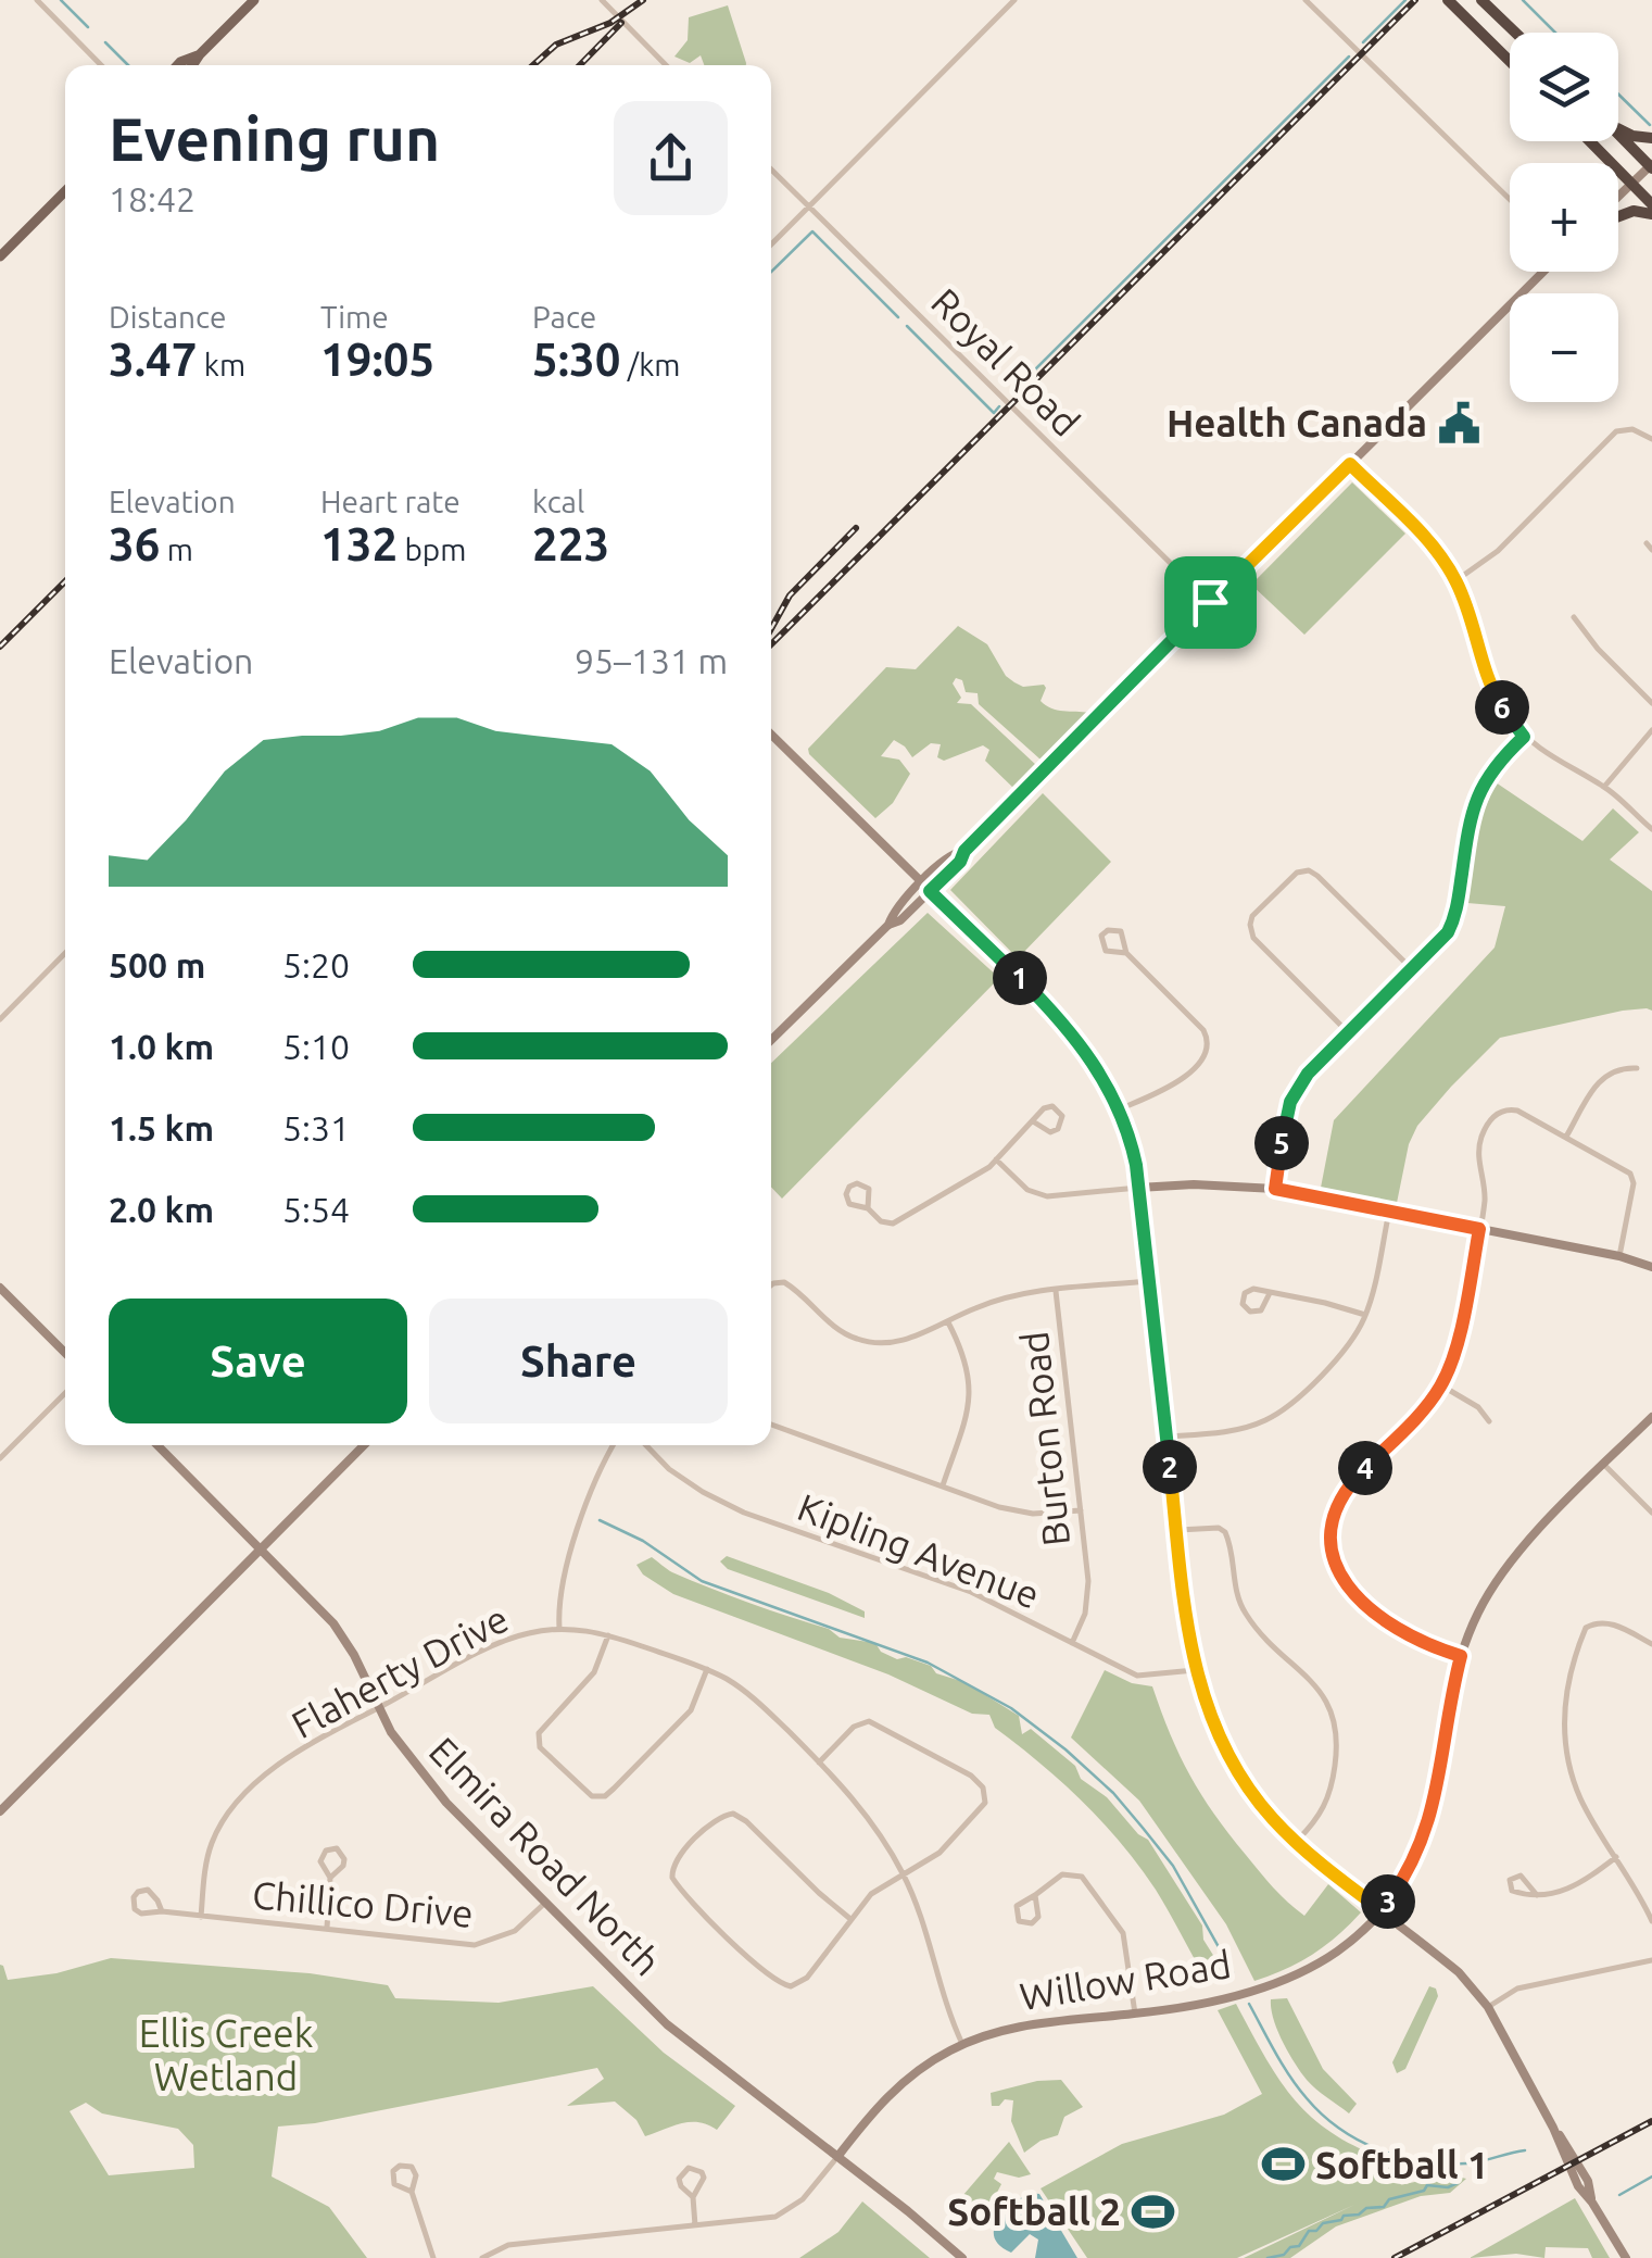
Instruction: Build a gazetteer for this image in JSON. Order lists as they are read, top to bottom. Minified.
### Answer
{"streets":{"street":["Royal Road","Burton Road","Kipling Avenue","Flaherty Drive","Elmira Road North","Chillico Drive","Willow Road"]},"crossings":[["Burton Road","Kipling Avenue"],["Flaherty Drive","Elmira Road North"],["Flaherty Drive","Chillico Drive"],["Flaherty Drive","Willow Road"],["Elmira Road North","Chillico Drive"],["Elmira Road North","Willow Road"]],"parks":["Ellis Creek Wetland"],"places":{"public building":["Health Canada"],"sports":["Softball 1","Softball 2"]},"page":{"map_buttons":["+","−"],"heading":["Evening run","18:42"],"stats":[["Distance","3.47 km"],["Time","19:05"],["Pace","5:30 /km"],["Elevation","36 m"],["Heart rate","132 bpm"],["kcal","223"]],"chart":["Elevation","95–131 m"],"pins":["6","1","5","2","4","3"],"list":[{"name":"500 m","note":"5:20"},{"name":"1.0 km","note":"5:10"},{"name":"1.5 km","note":"5:31"},{"name":"2.0 km","note":"5:54"}],"buttons":["Save","Share"]}}
